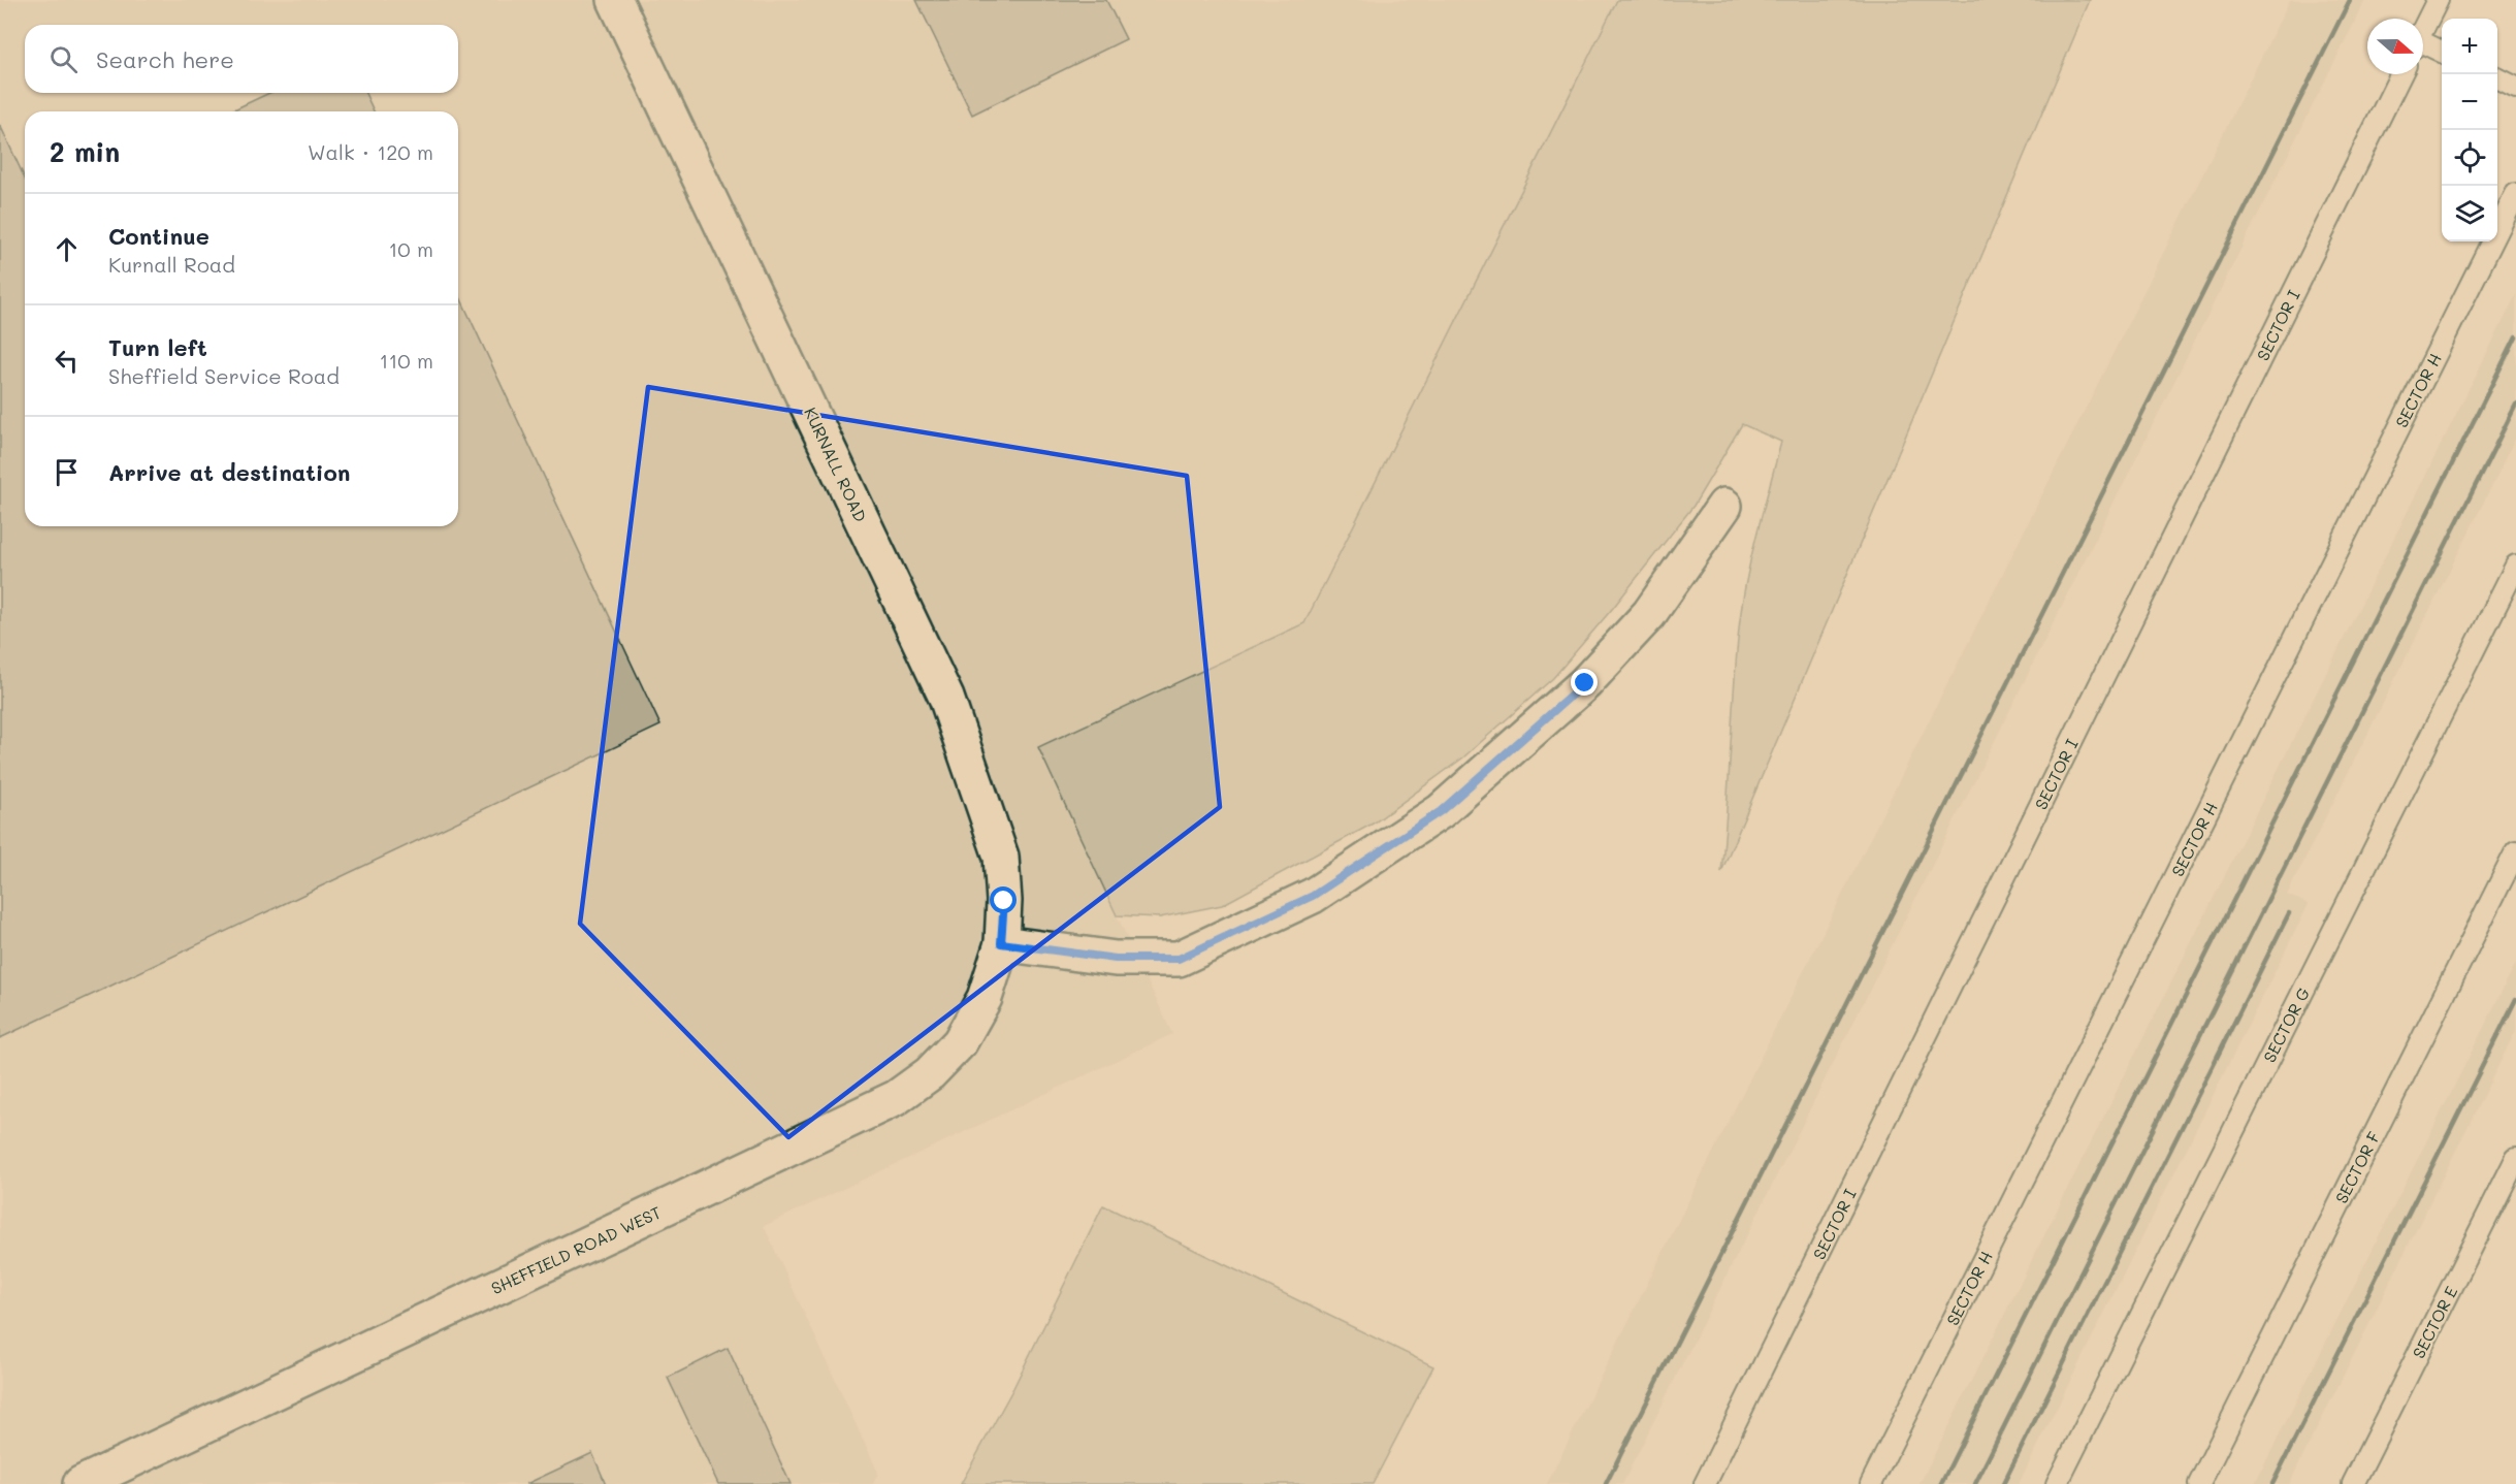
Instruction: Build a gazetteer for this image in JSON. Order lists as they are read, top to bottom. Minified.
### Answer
{"streets":{"street":["KURNALL ROAD","SHEFFIELD ROAD WEST"],"lane":["SECTOR I","SECTOR H","SECTOR G","SECTOR F","SECTOR E"]},"crossings":[["KURNALL ROAD","SHEFFIELD ROAD WEST"]],"north":"right","page":{"map_buttons":["+","−"],"search":"Search here","heading":["2 min","Walk · 120 m"],"list":[["Continue","Kurnall Road","10 m"],["Turn left","Sheffield Service Road","110 m"],"Arrive at destination"]}}
